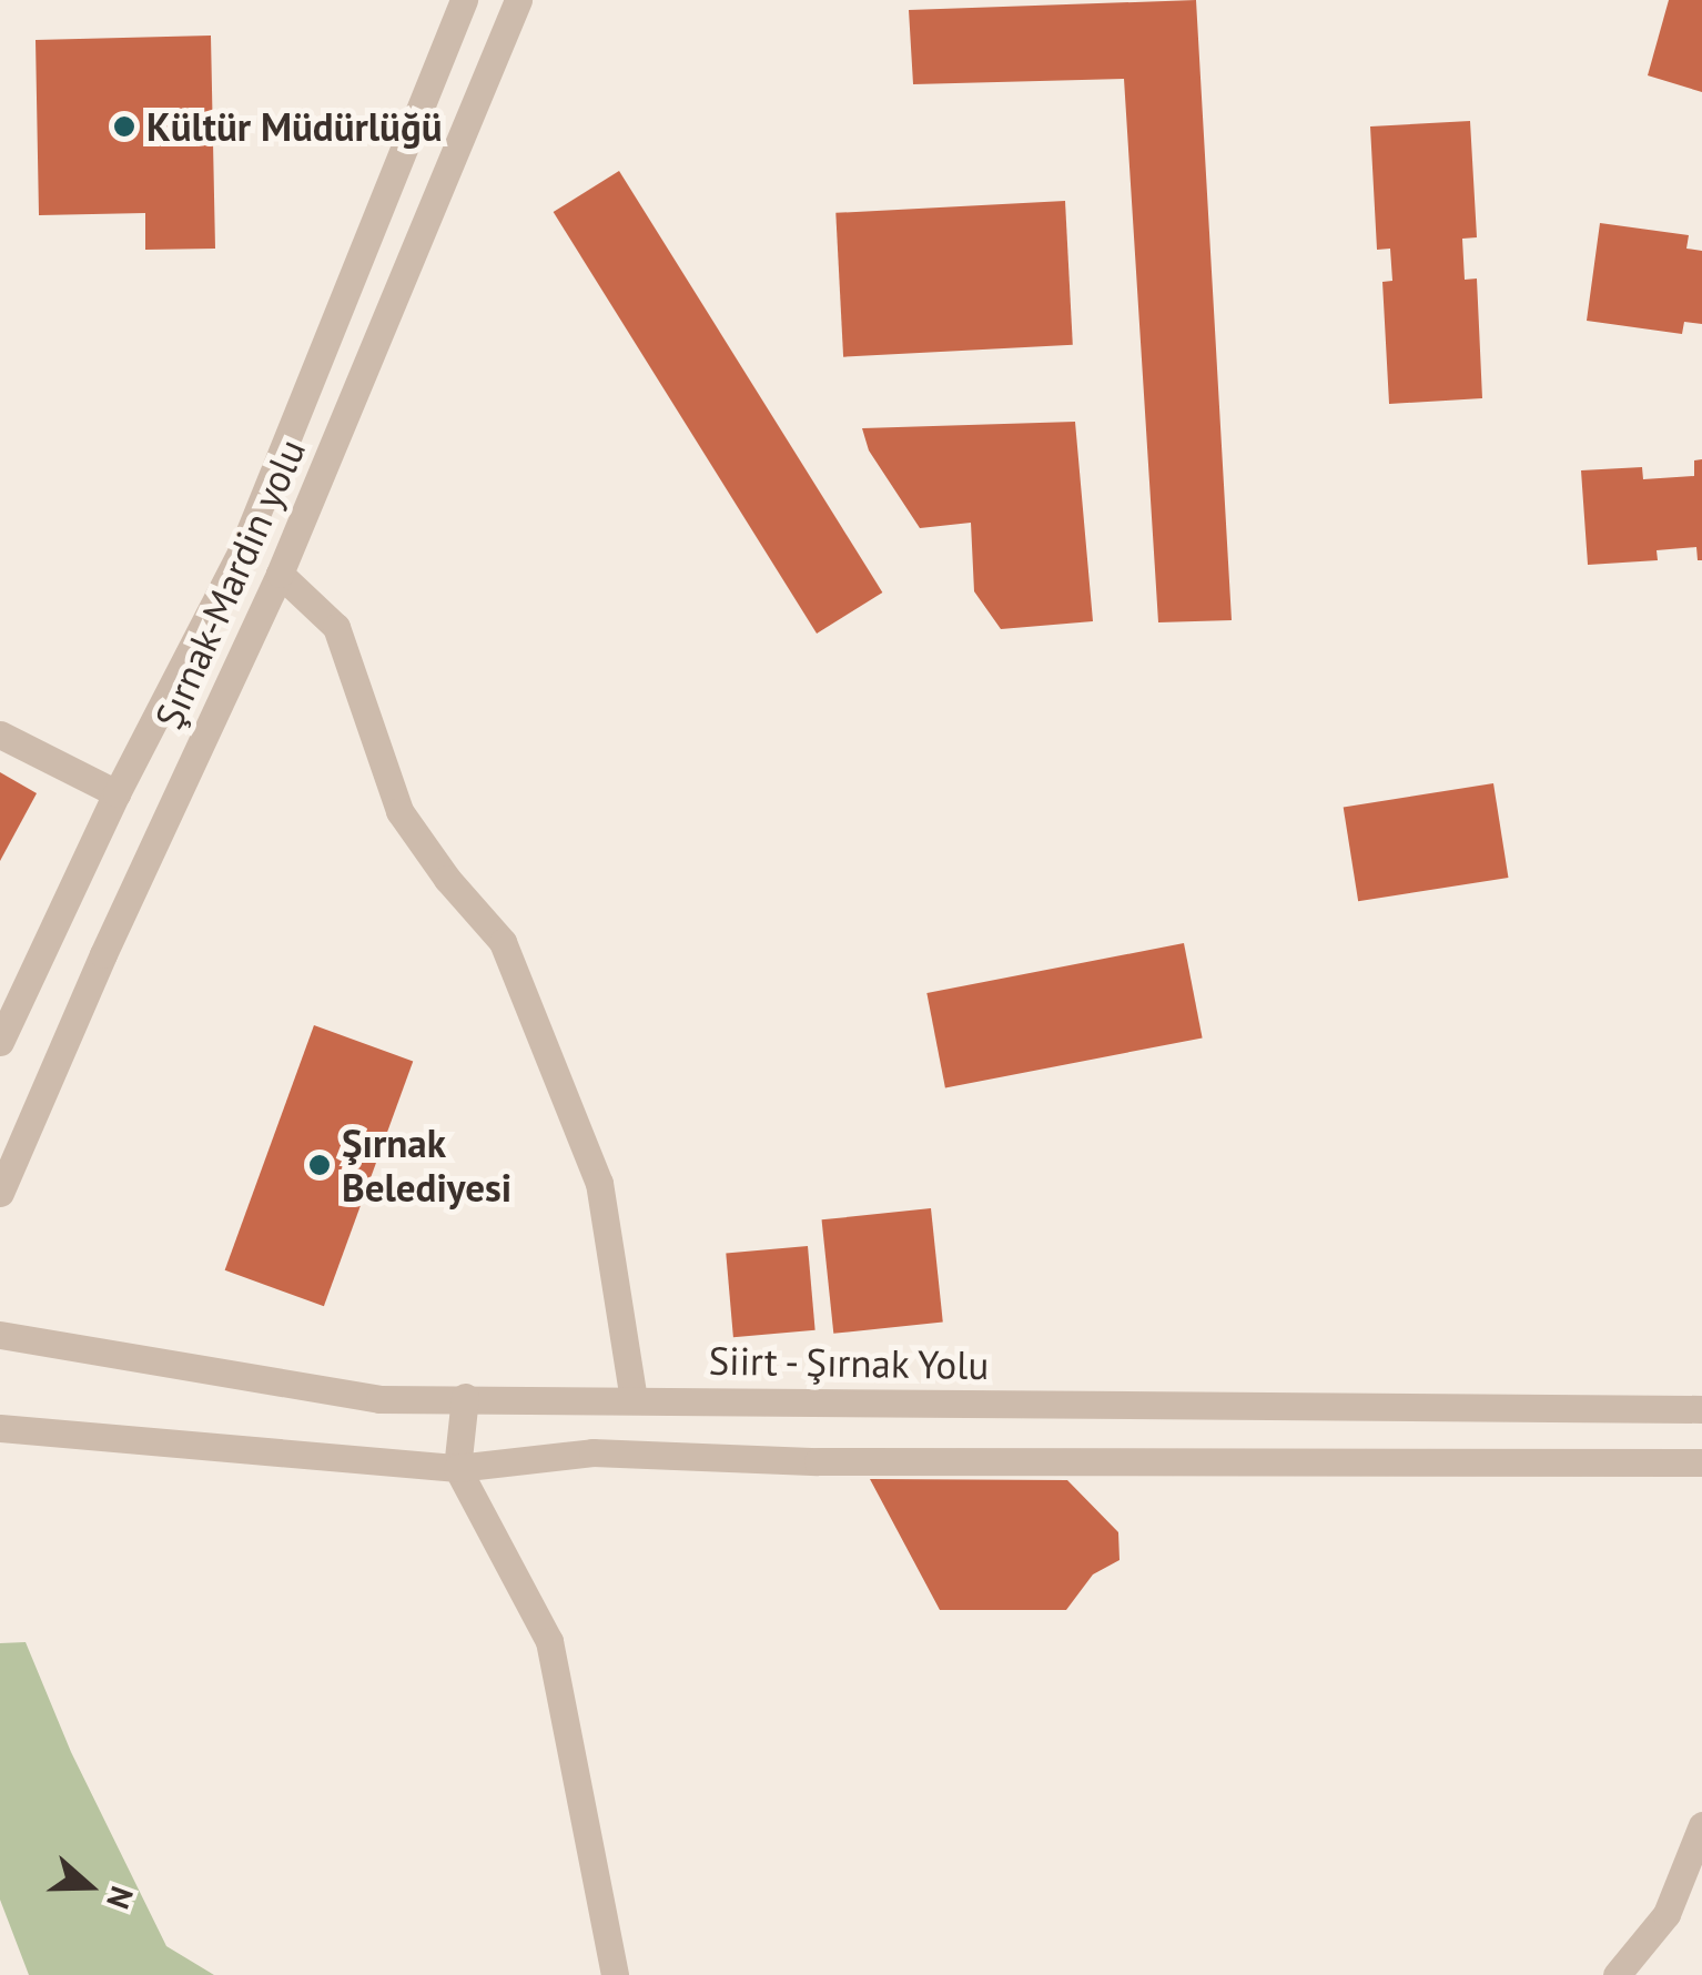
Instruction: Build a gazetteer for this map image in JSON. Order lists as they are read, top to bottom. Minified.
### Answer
{"streets":{"street":["Şırnak-Mardin yolu","Siirt - Şırnak Yolu"]},"places":["Kültür Müdürlüğü","Şırnak Belediyesi"],"north":"right"}
